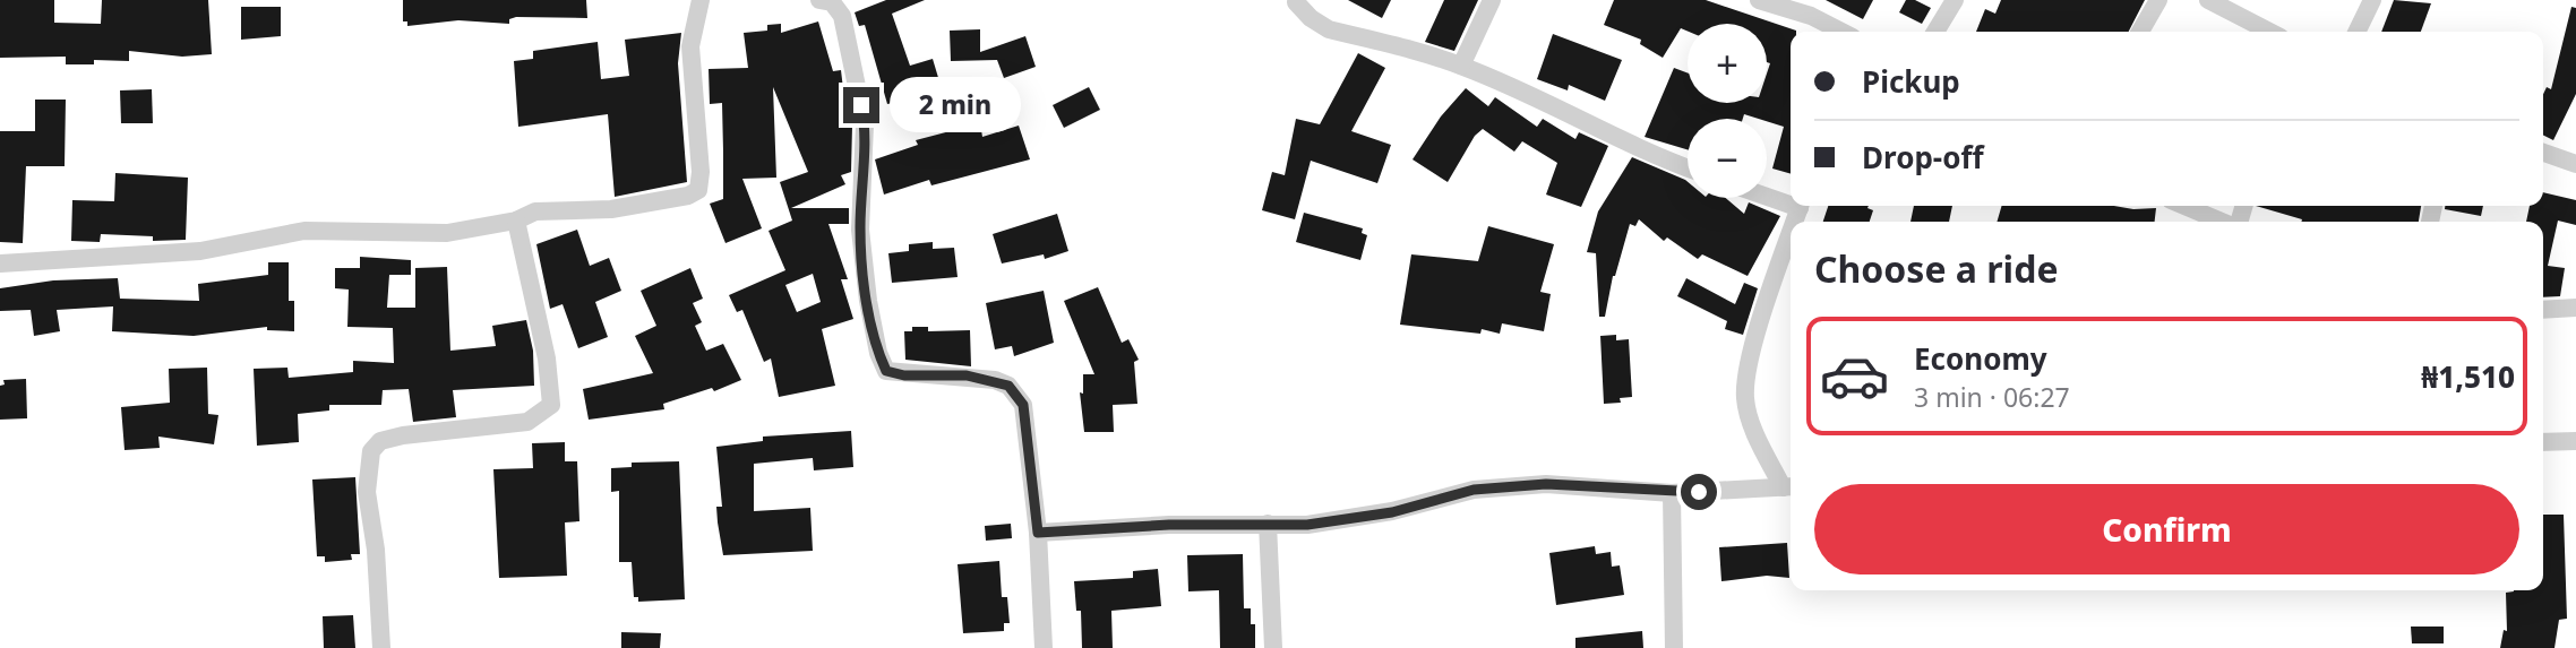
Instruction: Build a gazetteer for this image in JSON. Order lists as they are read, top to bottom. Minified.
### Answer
{"page":{"map_buttons":["+","−"],"banner":["Pickup","Drop-off"],"bubble":"2 min","heading":"Choose a ride","list":[{"name":"Economy","note":"3 min · 06:27","value":"₦1,510"}],"buttons":"Confirm"}}
